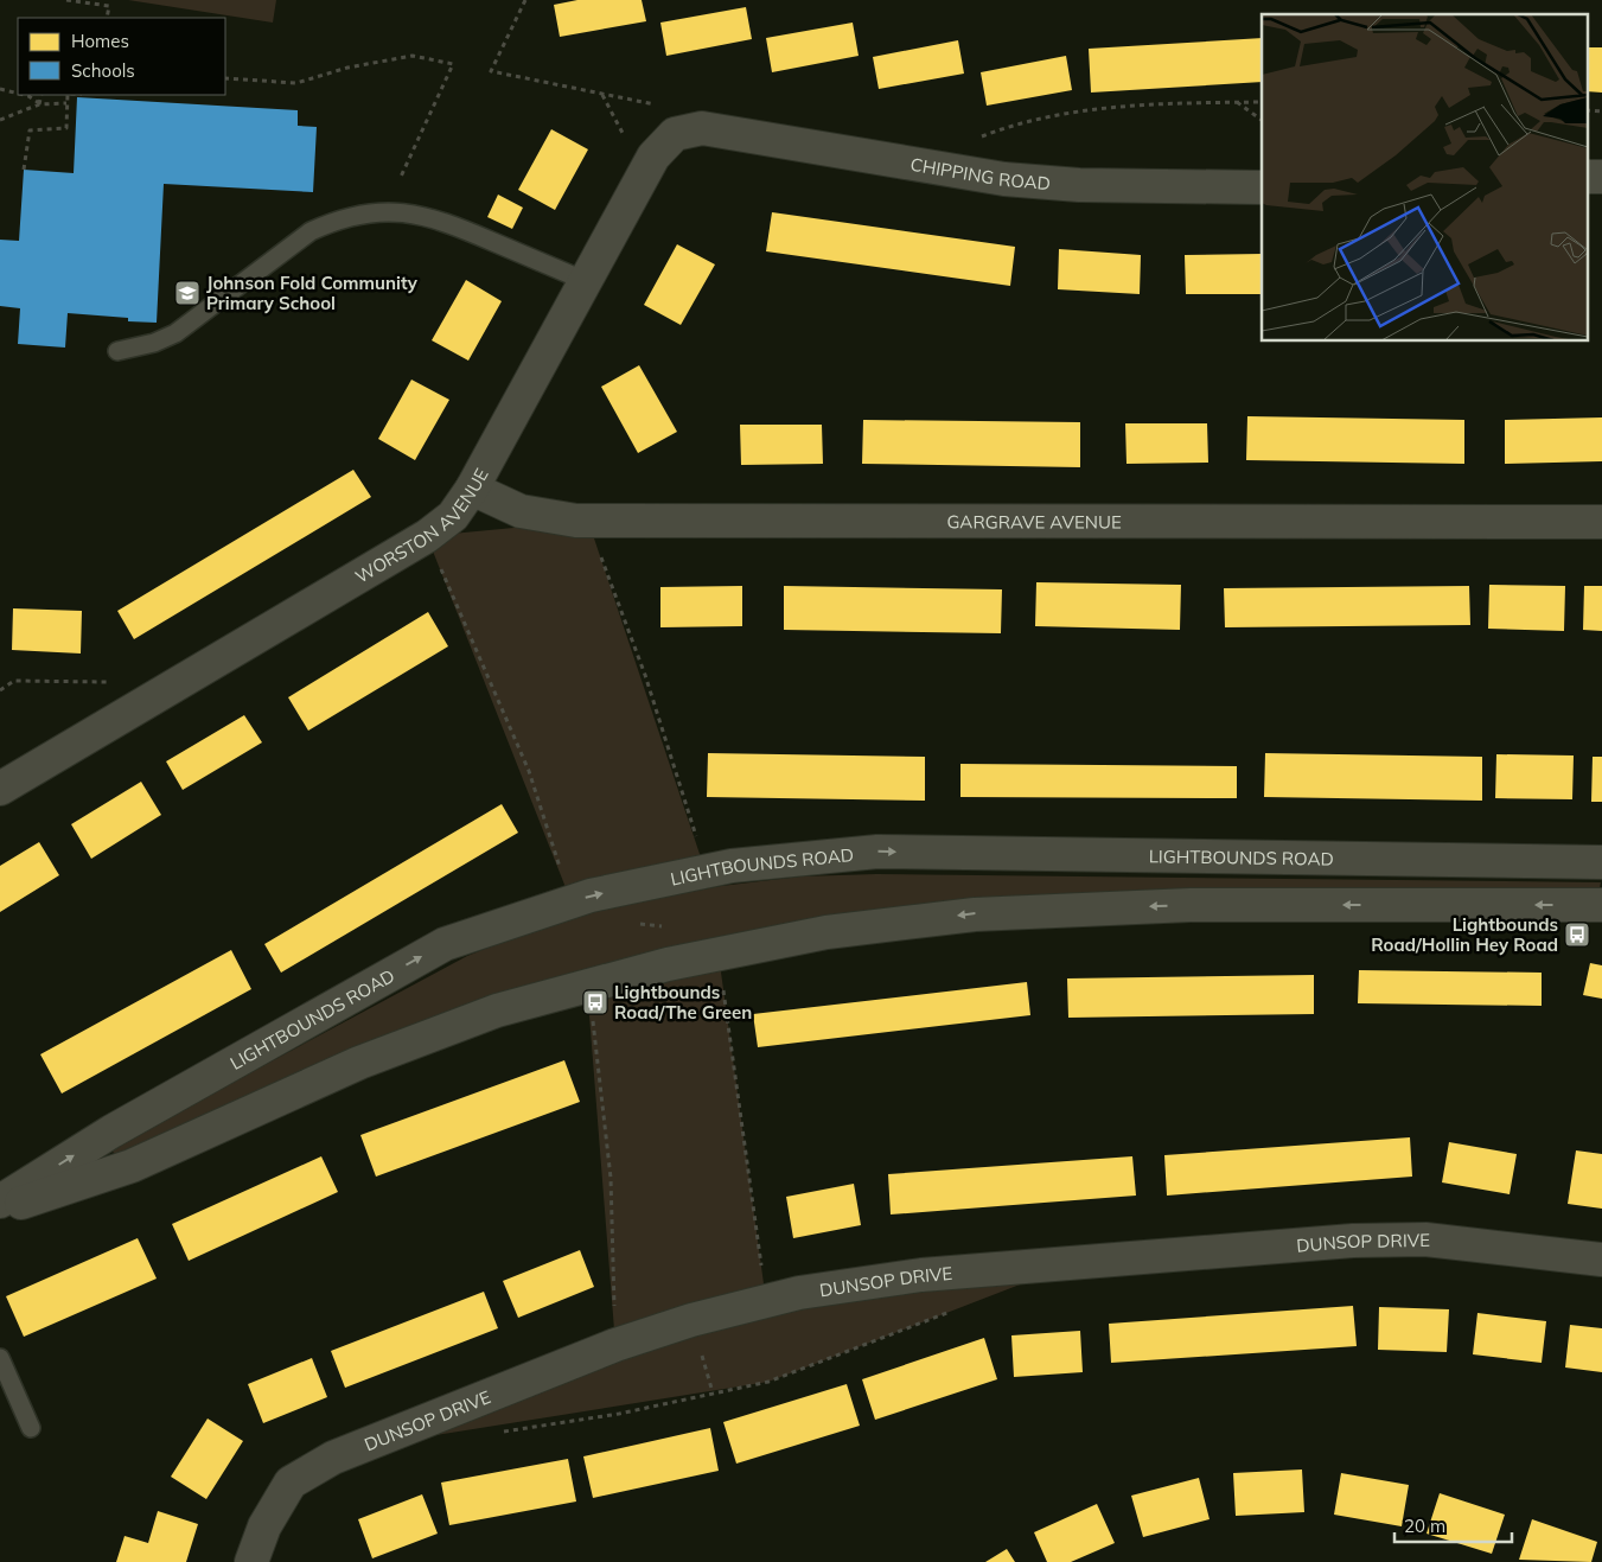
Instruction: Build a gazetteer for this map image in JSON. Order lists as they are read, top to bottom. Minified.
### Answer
{"streets":{"street":["CHIPPING ROAD","GARGRAVE AVENUE","WORSTON AVENUE","LIGHTBOUNDS ROAD","DUNSOP DRIVE"]},"crossings":[["CHIPPING ROAD","WORSTON AVENUE"],["GARGRAVE AVENUE","WORSTON AVENUE"]],"places":{"school or university":["Johnson Fold Community Primary School"],"bus stop":["Lightbounds Road/Hollin Hey Road","Lightbounds Road/The Green"]},"legend":["Homes","Schools"],"scale_bar":"20 m"}
